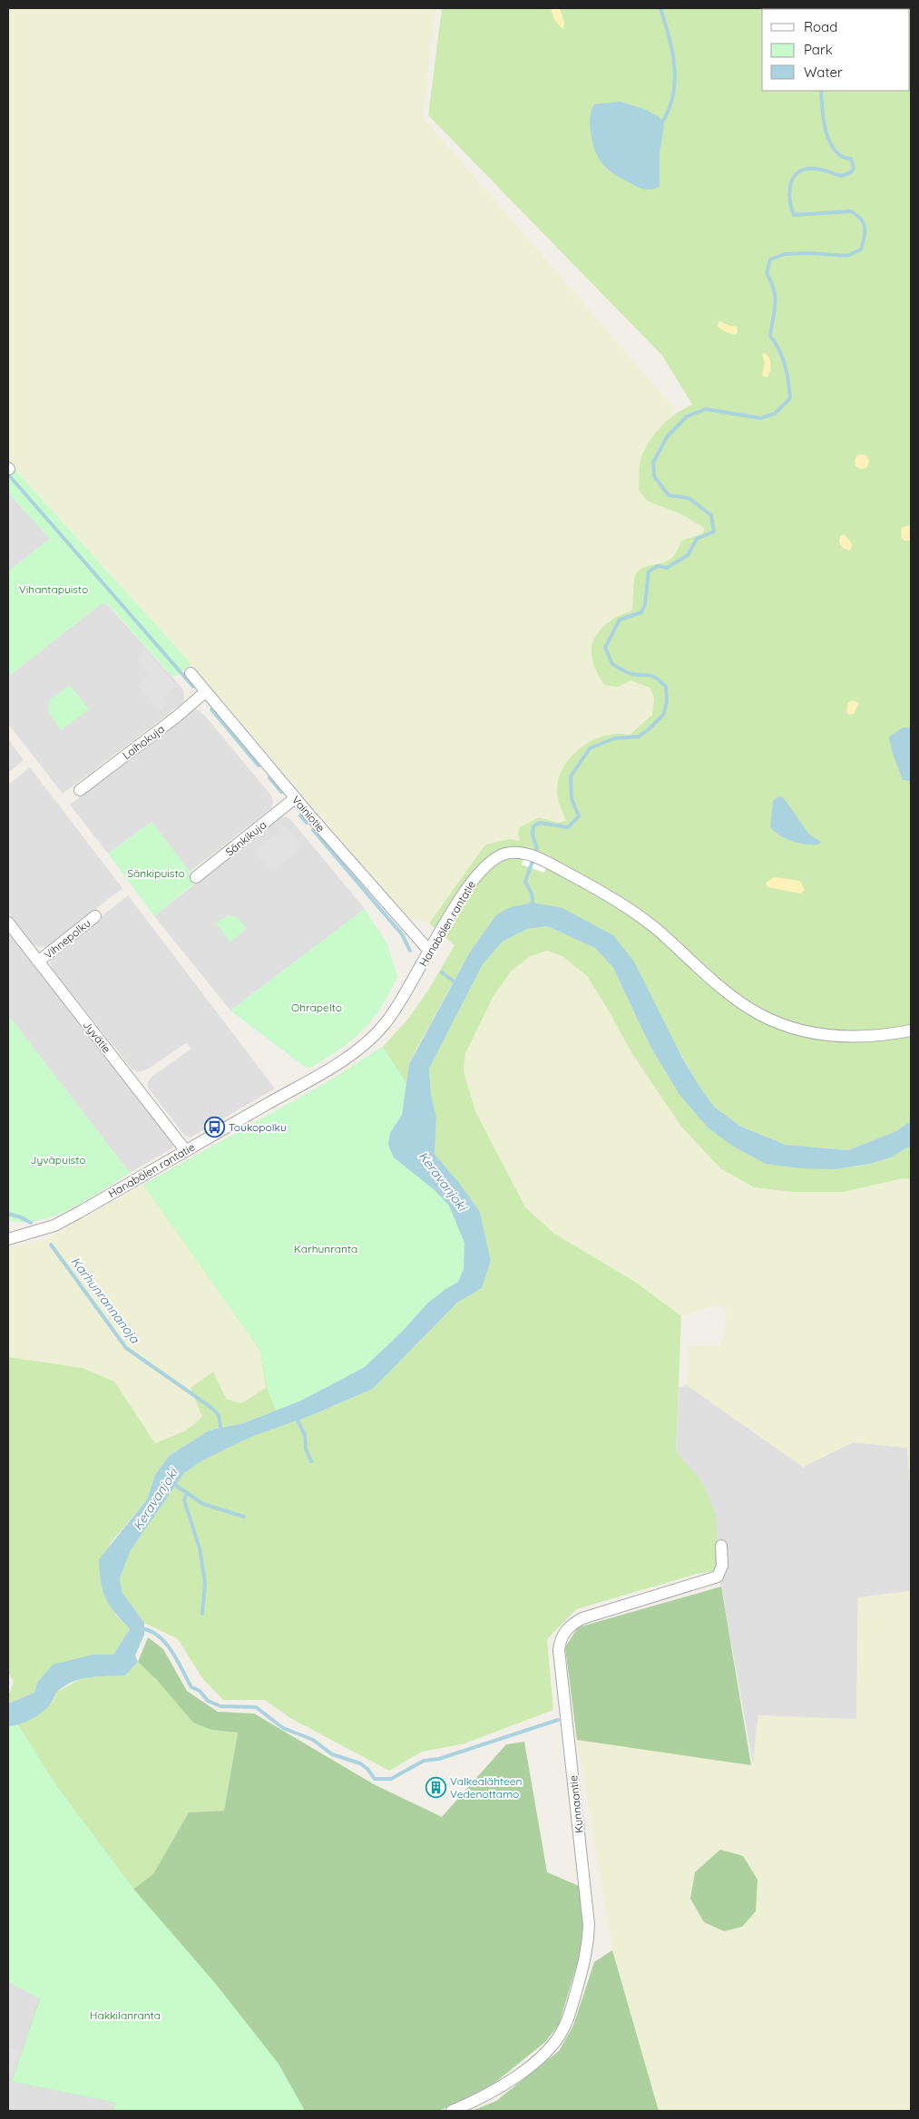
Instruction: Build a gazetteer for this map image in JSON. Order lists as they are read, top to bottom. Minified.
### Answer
{"streets":{"street":["Laihokuja","Vainiotie","Sänkikuja","Hanabölen rantatie","Vihnepolku","Jyvätie","Kunnaantie"]},"crossings":[["Laihokuja","Vainiotie"],["Vainiotie","Sänkikuja"],["Vainiotie","Hanabölen rantatie"],["Hanabölen rantatie","Jyvätie"],["Vihnepolku","Jyvätie"]],"water":["Keravanjoki","Karhunrannanoja"],"parks":["Vihantapuisto","Sänkipuisto","Ohrapelto","Jyväpuisto","Karhunranta","Hakkilanranta"],"places":{"bus stop":["Toukopolku"],"building":["Valkealähteen Vedenottamo"]},"legend":["Road","Park","Water"]}
